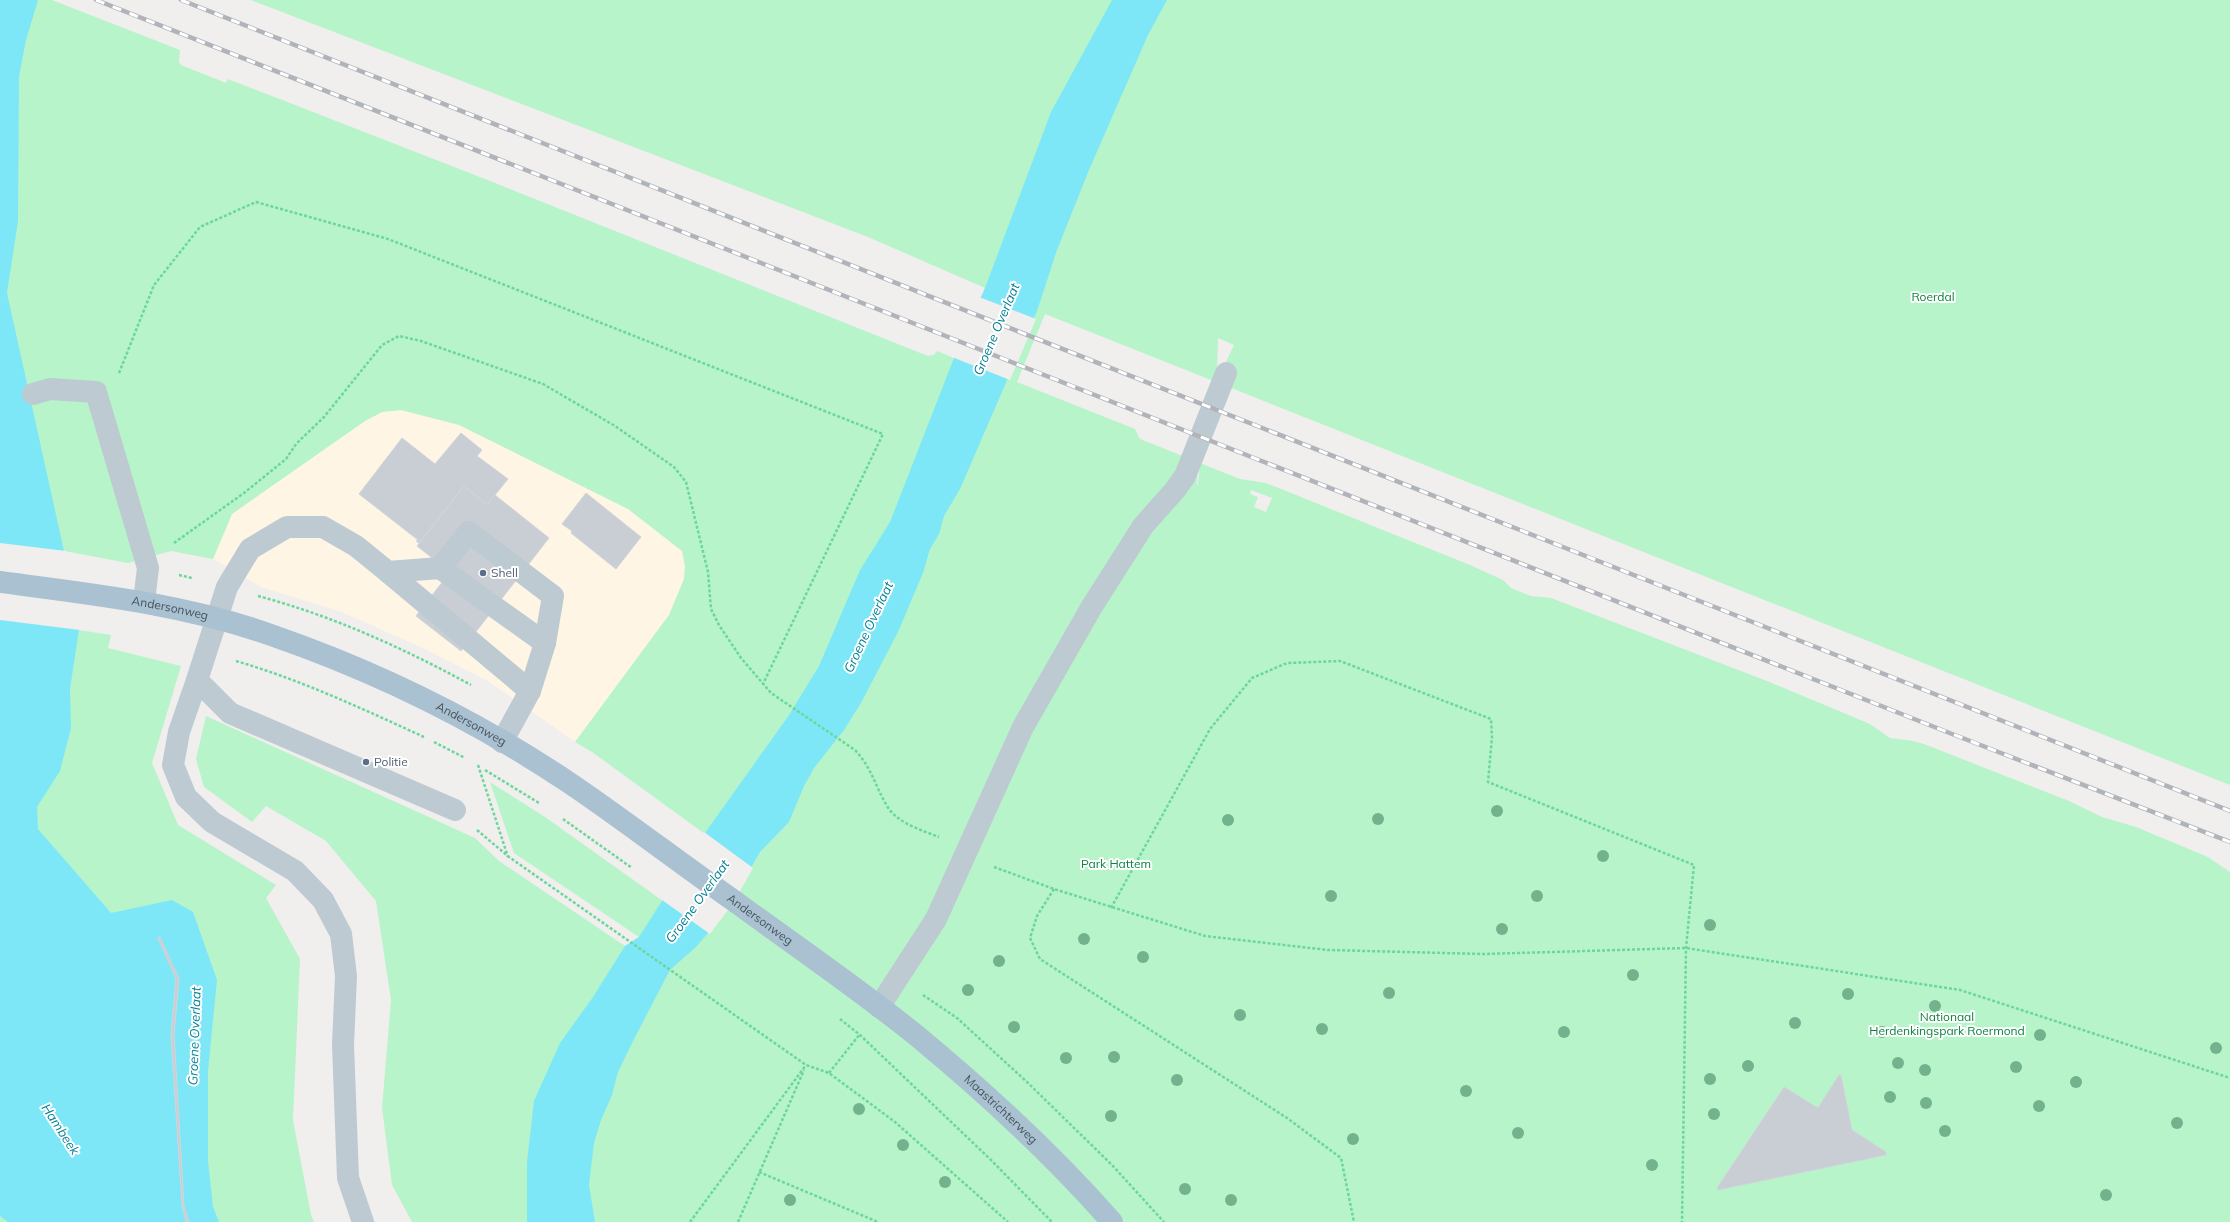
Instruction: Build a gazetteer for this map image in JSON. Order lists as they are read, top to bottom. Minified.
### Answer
{"streets":{"main road":["Andersonweg","Maastrichterweg"]},"crossings":[["Andersonweg","Maastrichterweg"]],"water":["Groene Overlaat","Hambeek"],"parks":["Roerdal","Park Hattem","Nationaal Herdenkingspark Roermond"],"places":["Shell","Politie"]}
